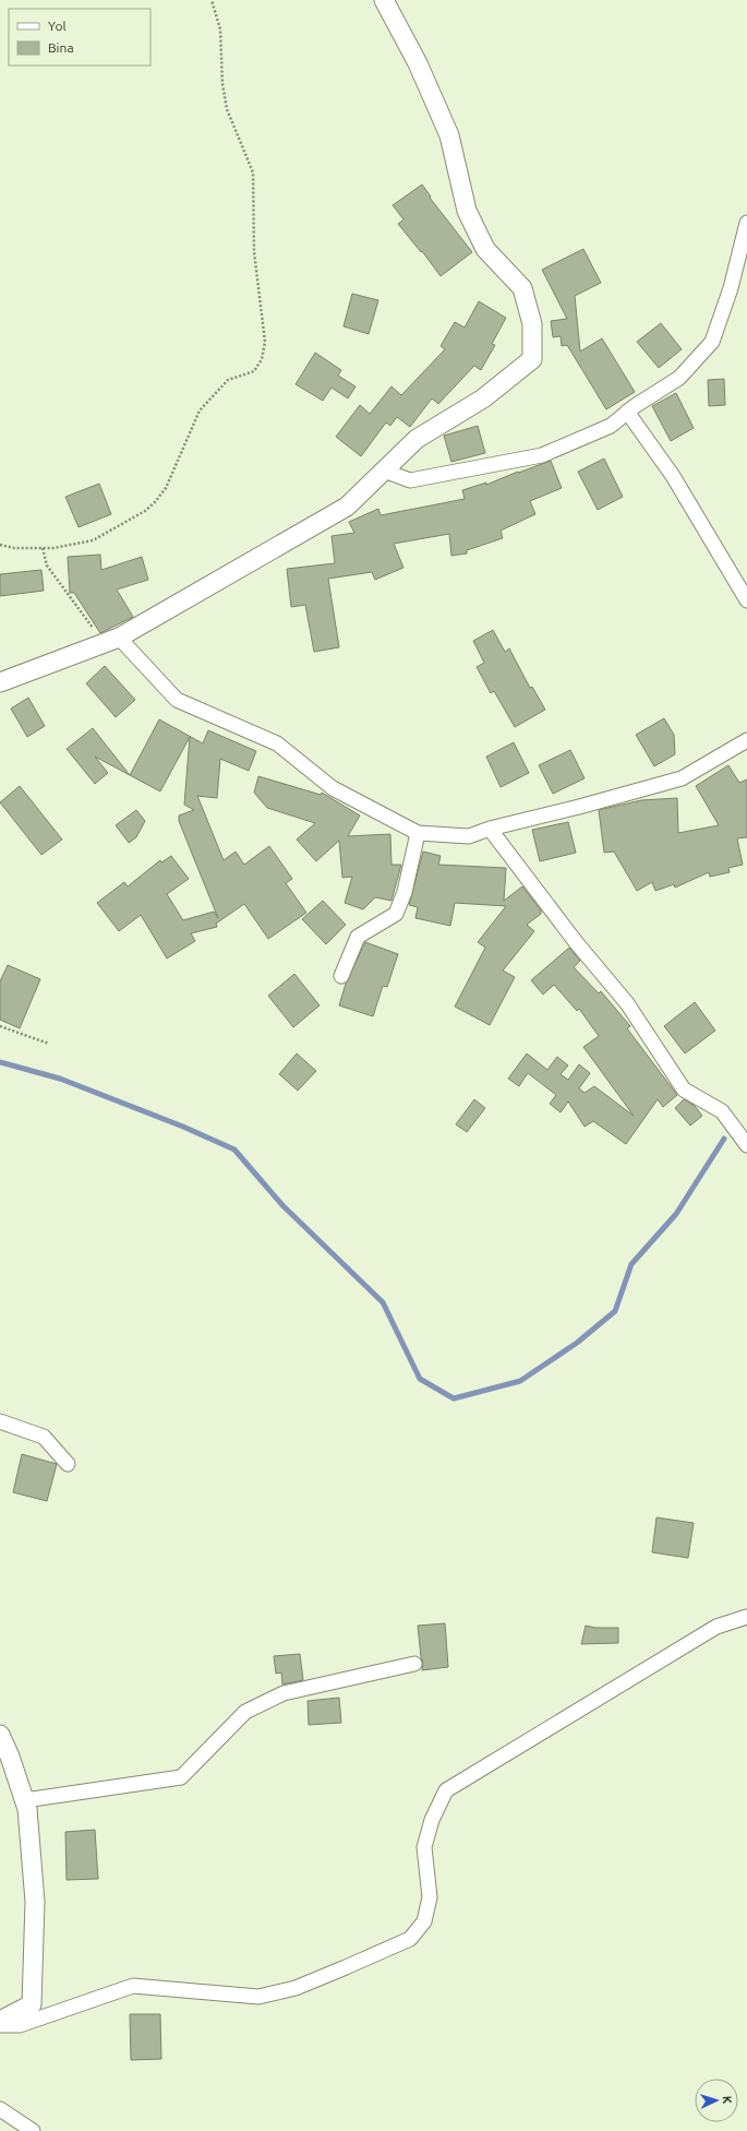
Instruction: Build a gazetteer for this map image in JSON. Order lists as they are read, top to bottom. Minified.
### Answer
{"legend":["Yol","Bina"],"north":"right"}
